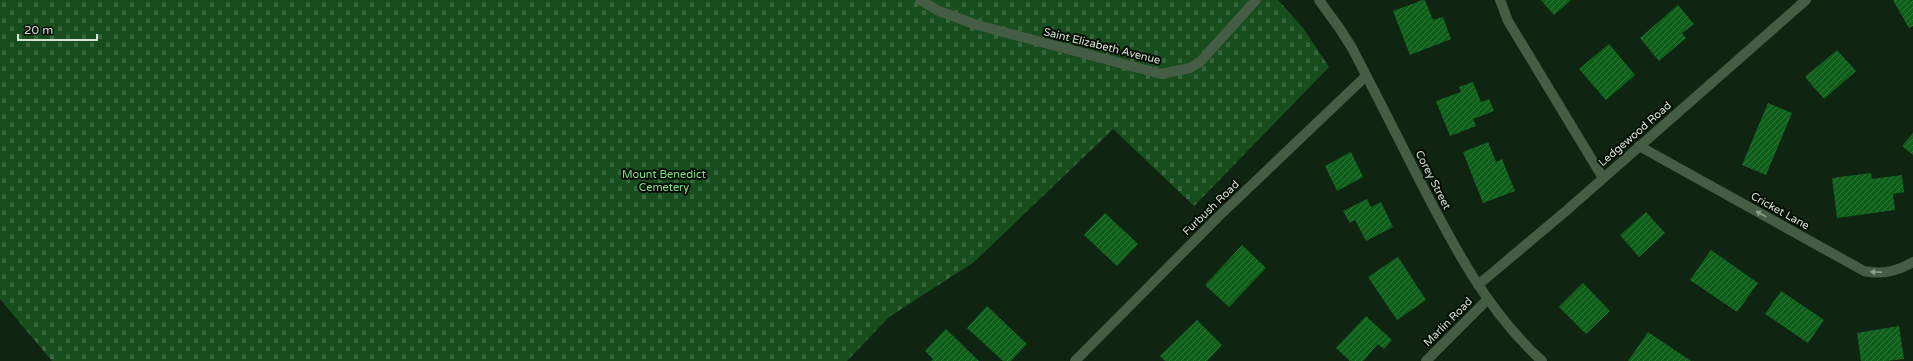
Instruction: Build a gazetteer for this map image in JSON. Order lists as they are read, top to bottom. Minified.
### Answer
{"streets":{"street":["Saint Elizabeth Avenue","Ledgewood Road","Corey Street","Furbush Road","Cricket Lane","Marlin Road"]},"crossings":[["Ledgewood Road","Corey Street"],["Ledgewood Road","Cricket Lane"],["Corey Street","Furbush Road"],["Corey Street","Marlin Road"]],"one_way":["Cricket Lane"],"parks":["Mount Benedict Cemetery"],"scale_bar":"20 m"}
